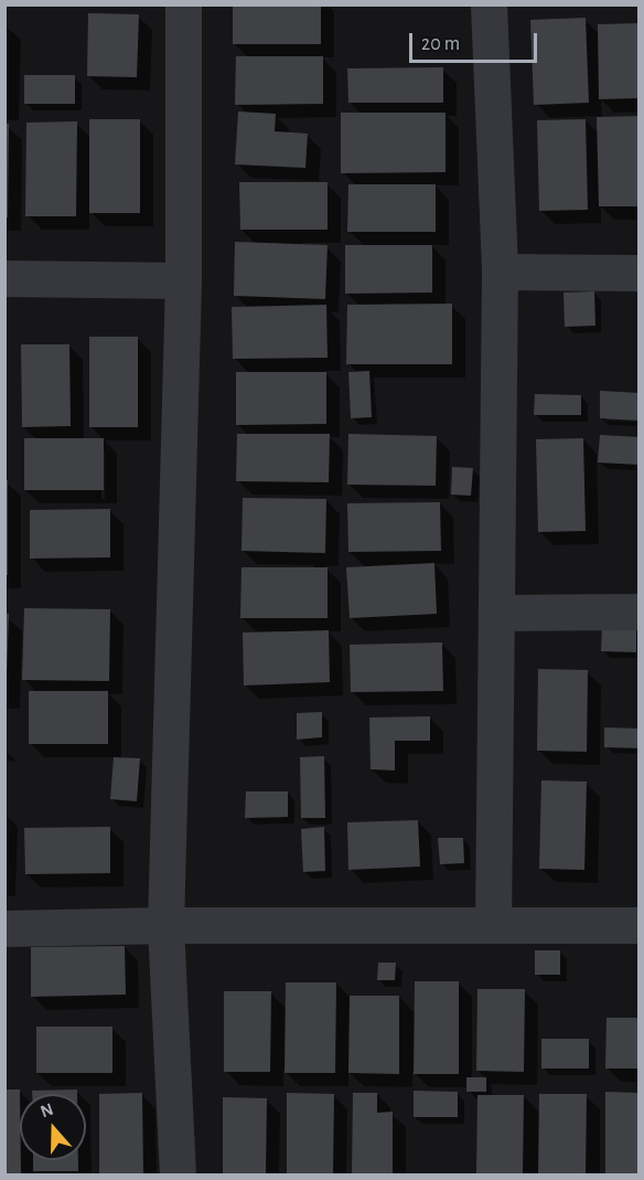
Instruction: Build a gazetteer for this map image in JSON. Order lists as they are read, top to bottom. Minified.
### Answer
{"scale_bar":"20 m","north":"top"}
